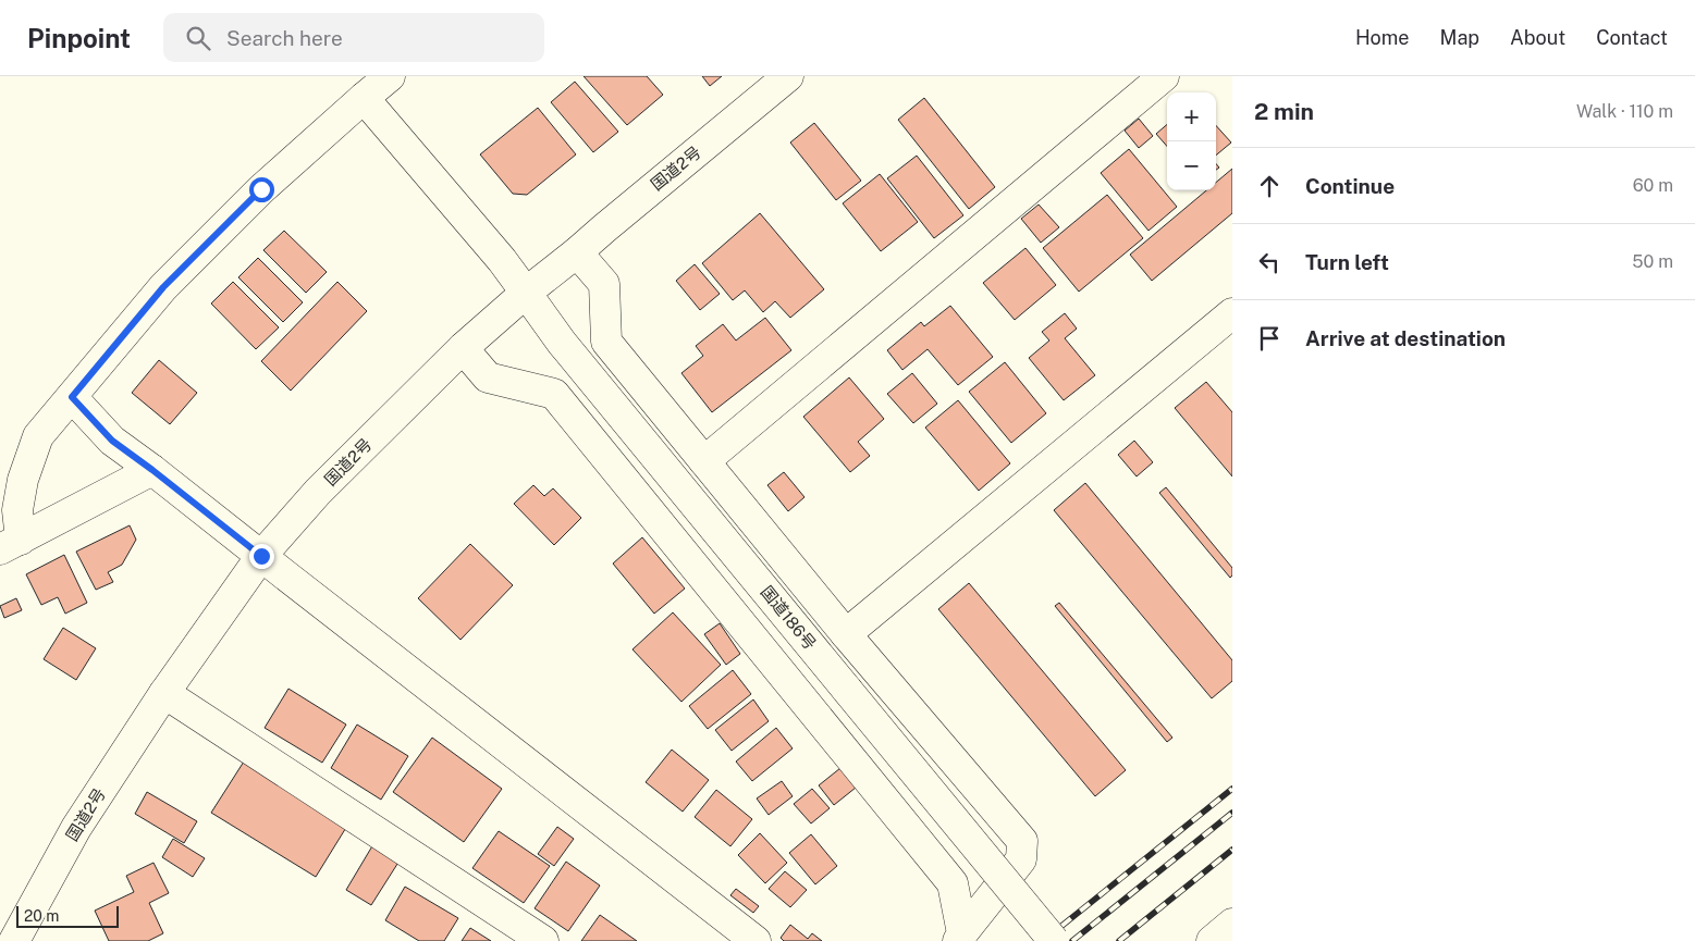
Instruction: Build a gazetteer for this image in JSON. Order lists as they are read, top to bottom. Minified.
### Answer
{"streets":{"main road":["国道2号","国道186号"]},"crossings":[["国道2号","国道186号"]],"scale_bar":"20 m","page":{"header":"Pinpoint","search":"Search here","nav":["Home","Map","About","Contact"],"heading":["2 min","Walk · 110 m"],"map_buttons":["+","−"],"list":[["Continue","60 m"],["Turn left","50 m"],"Arrive at destination"],"scale":"20 m"}}
